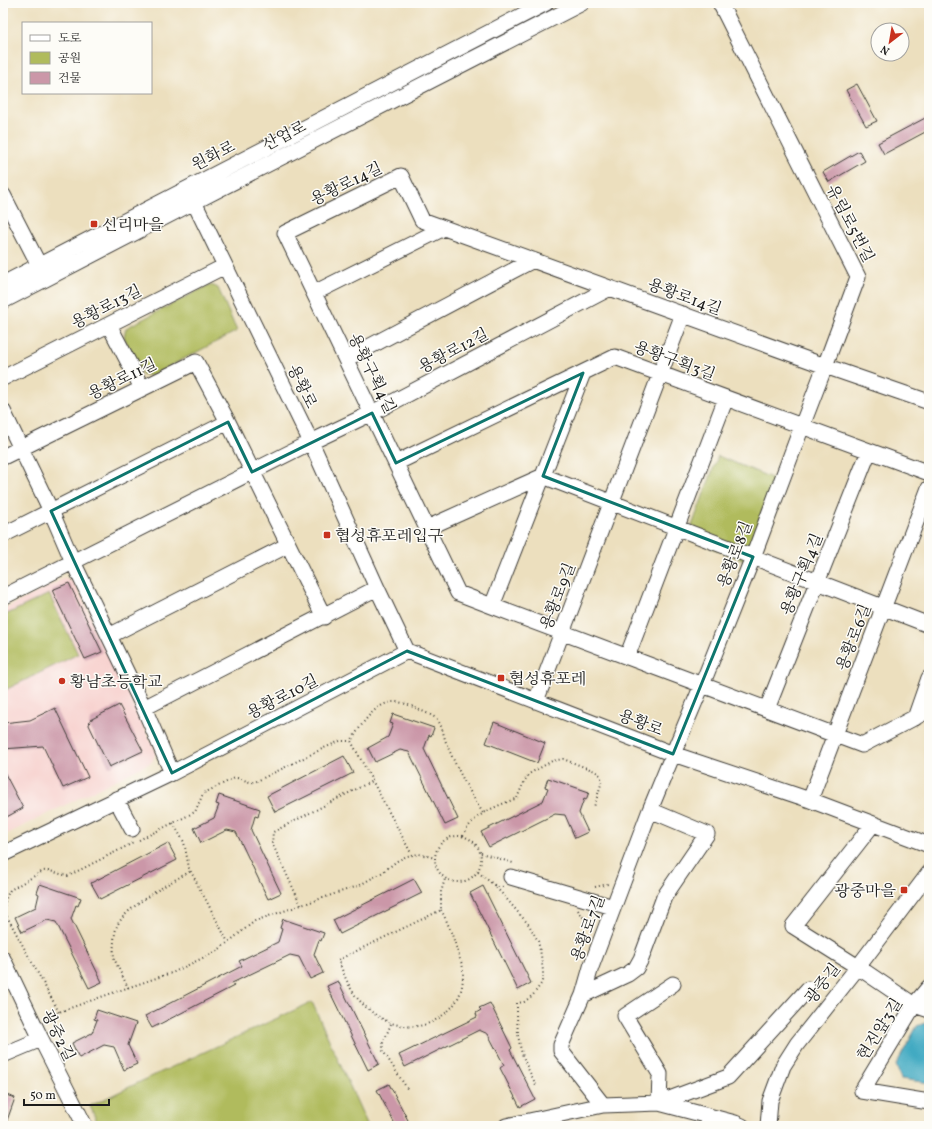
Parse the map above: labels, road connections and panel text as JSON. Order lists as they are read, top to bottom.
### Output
{
  "streets": {
    "street": [
      "산업로",
      "원화로",
      "용황로14길",
      "유림로5번길",
      "용황로13길",
      "용황로12길",
      "용황구획3길",
      "용황구획4길",
      "용황로11길",
      "용황로",
      "용황로8길",
      "용황로9길",
      "용황로6길",
      "용황로10길",
      "용황로7길",
      "광중길",
      "현진앞3길",
      "광중2길"
    ]
  },
  "crossings": [
    ["산업로", "용황로"],
    ["용황로14길", "유림로5번길"],
    ["용황로14길", "용황로12길"],
    ["용황로14길", "용황구획4길"],
    ["용황로14길", "용황로8길"],
    ["용황로14길", "용황로9길"],
    ["유림로5번길", "용황로8길"],
    ["용황로13길", "용황로"],
    ["용황로12길", "용황구획4길"],
    ["용황로12길", "용황로"],
    ["용황구획3길", "용황구획4길"],
    ["용황구획3길", "용황로8길"],
    ["용황구획3길", "용황로9길"],
    ["용황구획4길", "용황로8길"],
    ["용황구획4길", "용황로9길"],
    ["용황구획4길", "용황로6길"],
    ["용황로", "용황로8길"],
    ["용황로", "용황로9길"],
    ["용황로", "용황로6길"],
    ["용황로", "용황로10길"],
    ["용황로", "용황로7길"],
    ["용황로8길", "용황로7길"],
    ["용황로7길", "광중길"]
  ],
  "places": {
    "transit": [
      "신리마을",
      "협성휴포레입구",
      "협성휴포레",
      "광중마을"
    ],
    "other": ["황남초등학교"]
  },
  "legend": ["도로", "공원", "건물"],
  "scale_bar": "50 m",
  "north": "bottom left"
}
